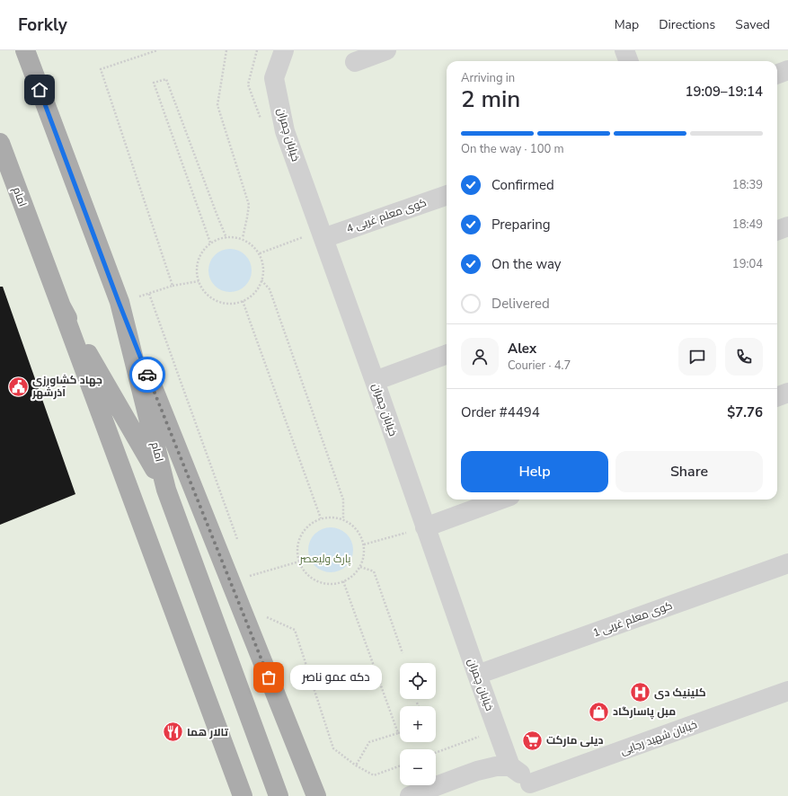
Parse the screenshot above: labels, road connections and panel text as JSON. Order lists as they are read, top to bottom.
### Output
{
  "streets": {
    "main road": ["امام"],
    "street": [
      "خیابان چمران",
      "کوی معلم غربی 4",
      "کوی معلم غربی 1",
      "خیابان شهید رجایی"
    ]
  },
  "crossings": [
    ["خیابان چمران", "کوی معلم غربی 4"],
    ["خیابان چمران", "کوی معلم غربی 1"]
  ],
  "parks": ["پارک ولیعصر"],
  "places": {
    "public building": ["جهاد کشاورزی آذرشهر"],
    "other": ["دکه عمو ناصر"],
    "hospital": ["کلینیک دی"],
    "shop": ["مبل پاسارگاد"],
    "restaurant": ["تالار هما"],
    "supermarket": ["دیلی مارکت"]
  },
  "page": {
    "header": "Forkly",
    "nav": ["Map", "Directions", "Saved"],
    "heading": ["2 min", "Arriving in", "19:09–19:14"],
    "panel": [
      "Alex",
      "Courier · 4.7",
      "Order #4494",
      "$7.76"
    ],
    "bar": "On the way · 100 m",
    "list": [
      ["Confirmed", "18:39"],
      ["Preparing", "18:49"],
      ["On the way", "19:04"],
      "Delivered"
    ],
    "buttons": ["Help", "Share"],
    "map_buttons": ["+", "−"],
    "bubble": "دکه عمو ناصر"
  }
}
